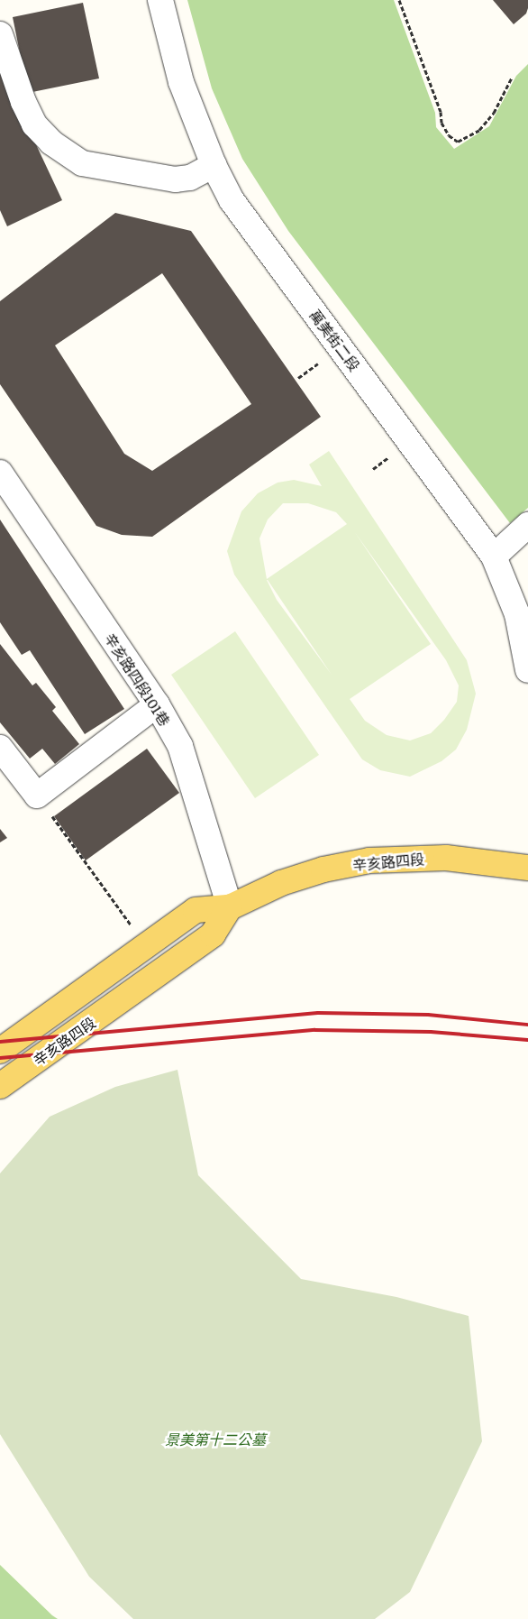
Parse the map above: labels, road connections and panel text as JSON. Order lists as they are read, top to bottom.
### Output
{
  "streets": {
    "main road": ["辛亥路四段"],
    "street": ["萬美街二段", "辛亥路四段101巷"]
  },
  "crossings": [
    ["辛亥路四段101巷", "辛亥路四段"]
  ],
  "parks": ["景美第十二公墓"]
}
